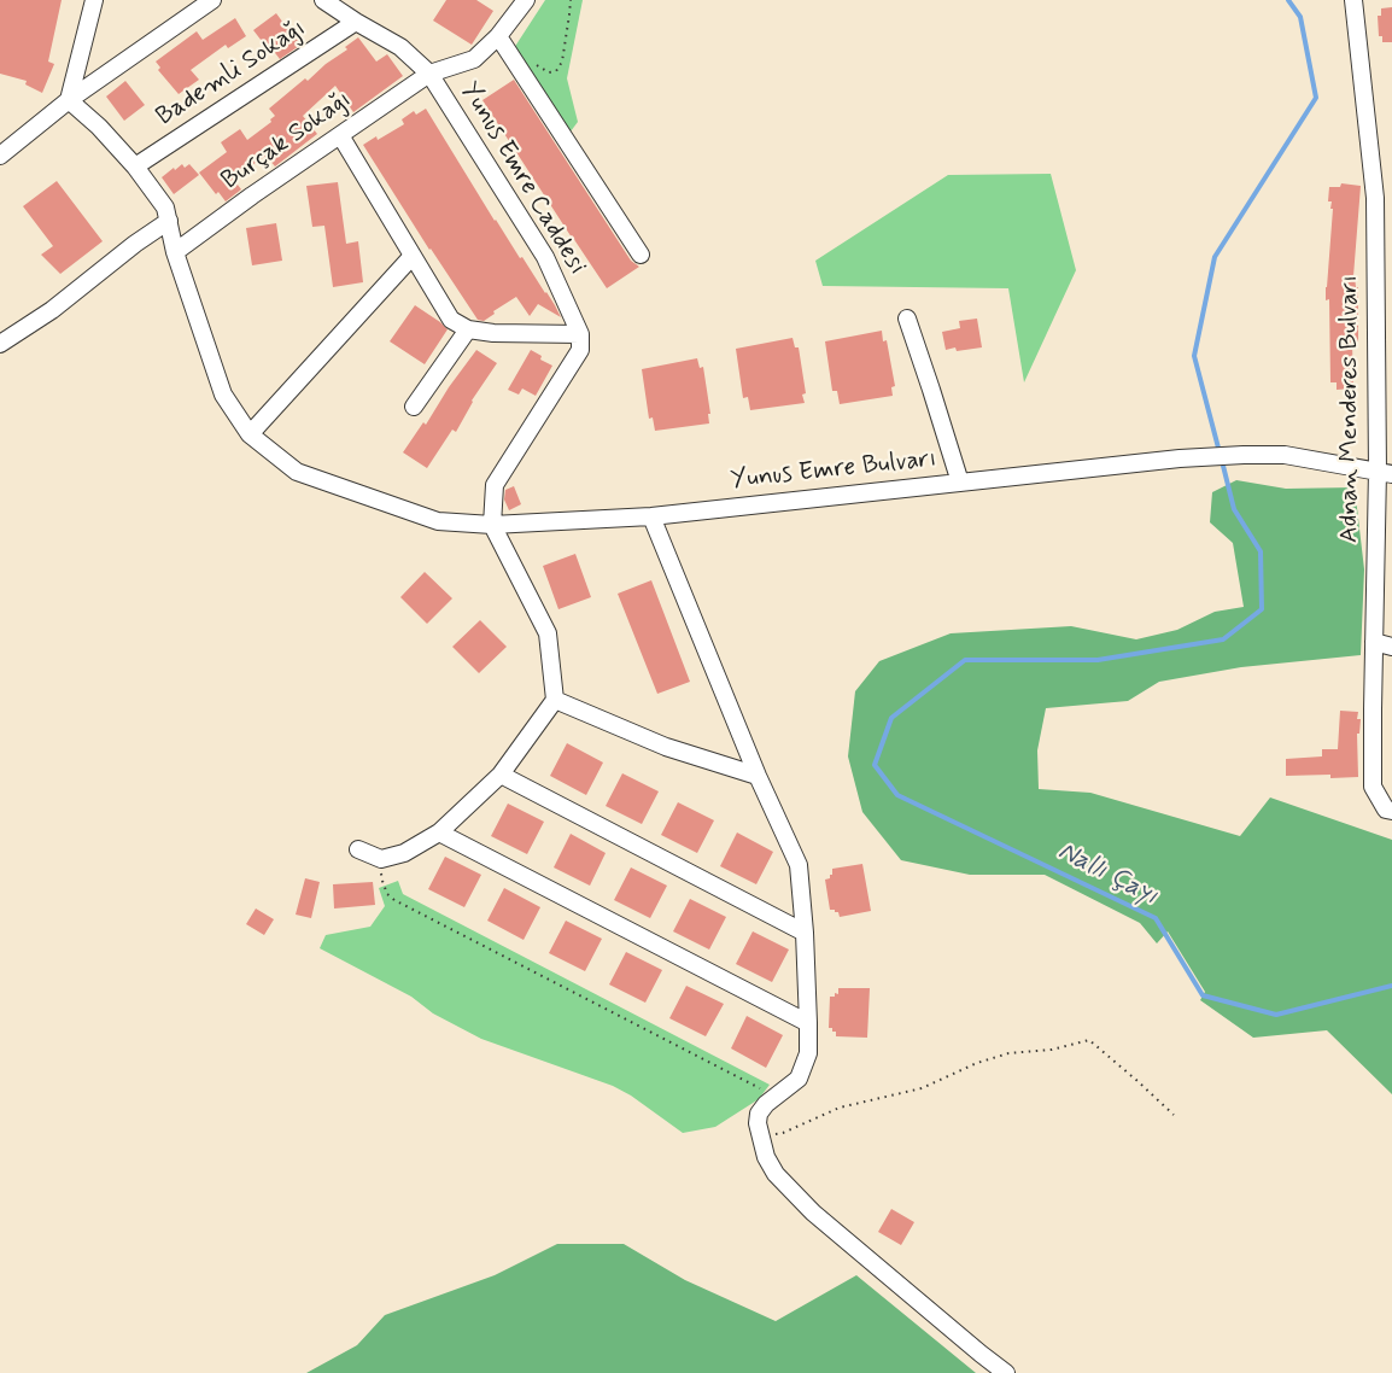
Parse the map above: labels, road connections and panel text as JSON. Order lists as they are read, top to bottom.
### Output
{
  "streets": {
    "street": [
      "Bademli Sokağı",
      "Burçak Sokağı",
      "Yunus Emre Caddesi",
      "Adnan Menderes Bulvarı",
      "Yunus Emre Bulvarı"
    ]
  },
  "crossings": [
    ["Bademli Sokağı", "Yunus Emre Caddesi"],
    ["Bademli Sokağı", "Yunus Emre Bulvarı"],
    ["Burçak Sokağı", "Yunus Emre Caddesi"],
    ["Burçak Sokağı", "Yunus Emre Bulvarı"],
    ["Adnan Menderes Bulvarı", "Yunus Emre Bulvarı"]
  ],
  "water": ["Nallı Çayı"]
}
